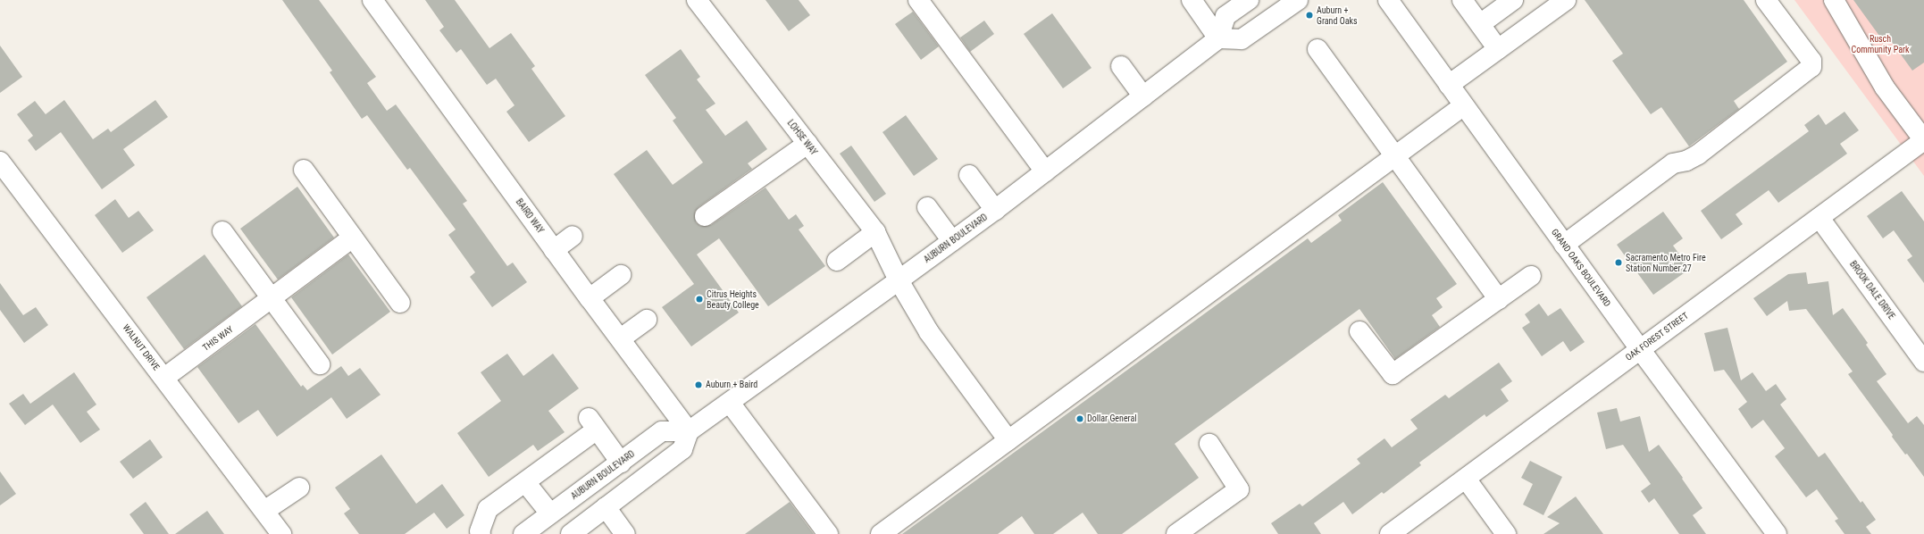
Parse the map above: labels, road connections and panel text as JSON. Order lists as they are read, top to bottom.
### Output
{
  "streets": {
    "street": [
      "LOHSE WAY",
      "BAIRD WAY",
      "AUBURN BOULEVARD",
      "GRAND OAKS BOULEVARD",
      "BROOK DALE DRIVE",
      "OAK FOREST STREET",
      "THIS WAY",
      "WALNUT DRIVE"
    ]
  },
  "crossings": [
    ["LOHSE WAY", "AUBURN BOULEVARD"],
    ["BAIRD WAY", "AUBURN BOULEVARD"],
    ["GRAND OAKS BOULEVARD", "OAK FOREST STREET"],
    ["BROOK DALE DRIVE", "OAK FOREST STREET"],
    ["THIS WAY", "WALNUT DRIVE"]
  ],
  "parks": ["Rusch Community Park"],
  "places": [
    "Auburn + Grand Oaks",
    "Sacramento Metro Fire Station Number 27",
    "Citrus Heights Beauty College",
    "Auburn + Baird",
    "Dollar General"
  ]
}
